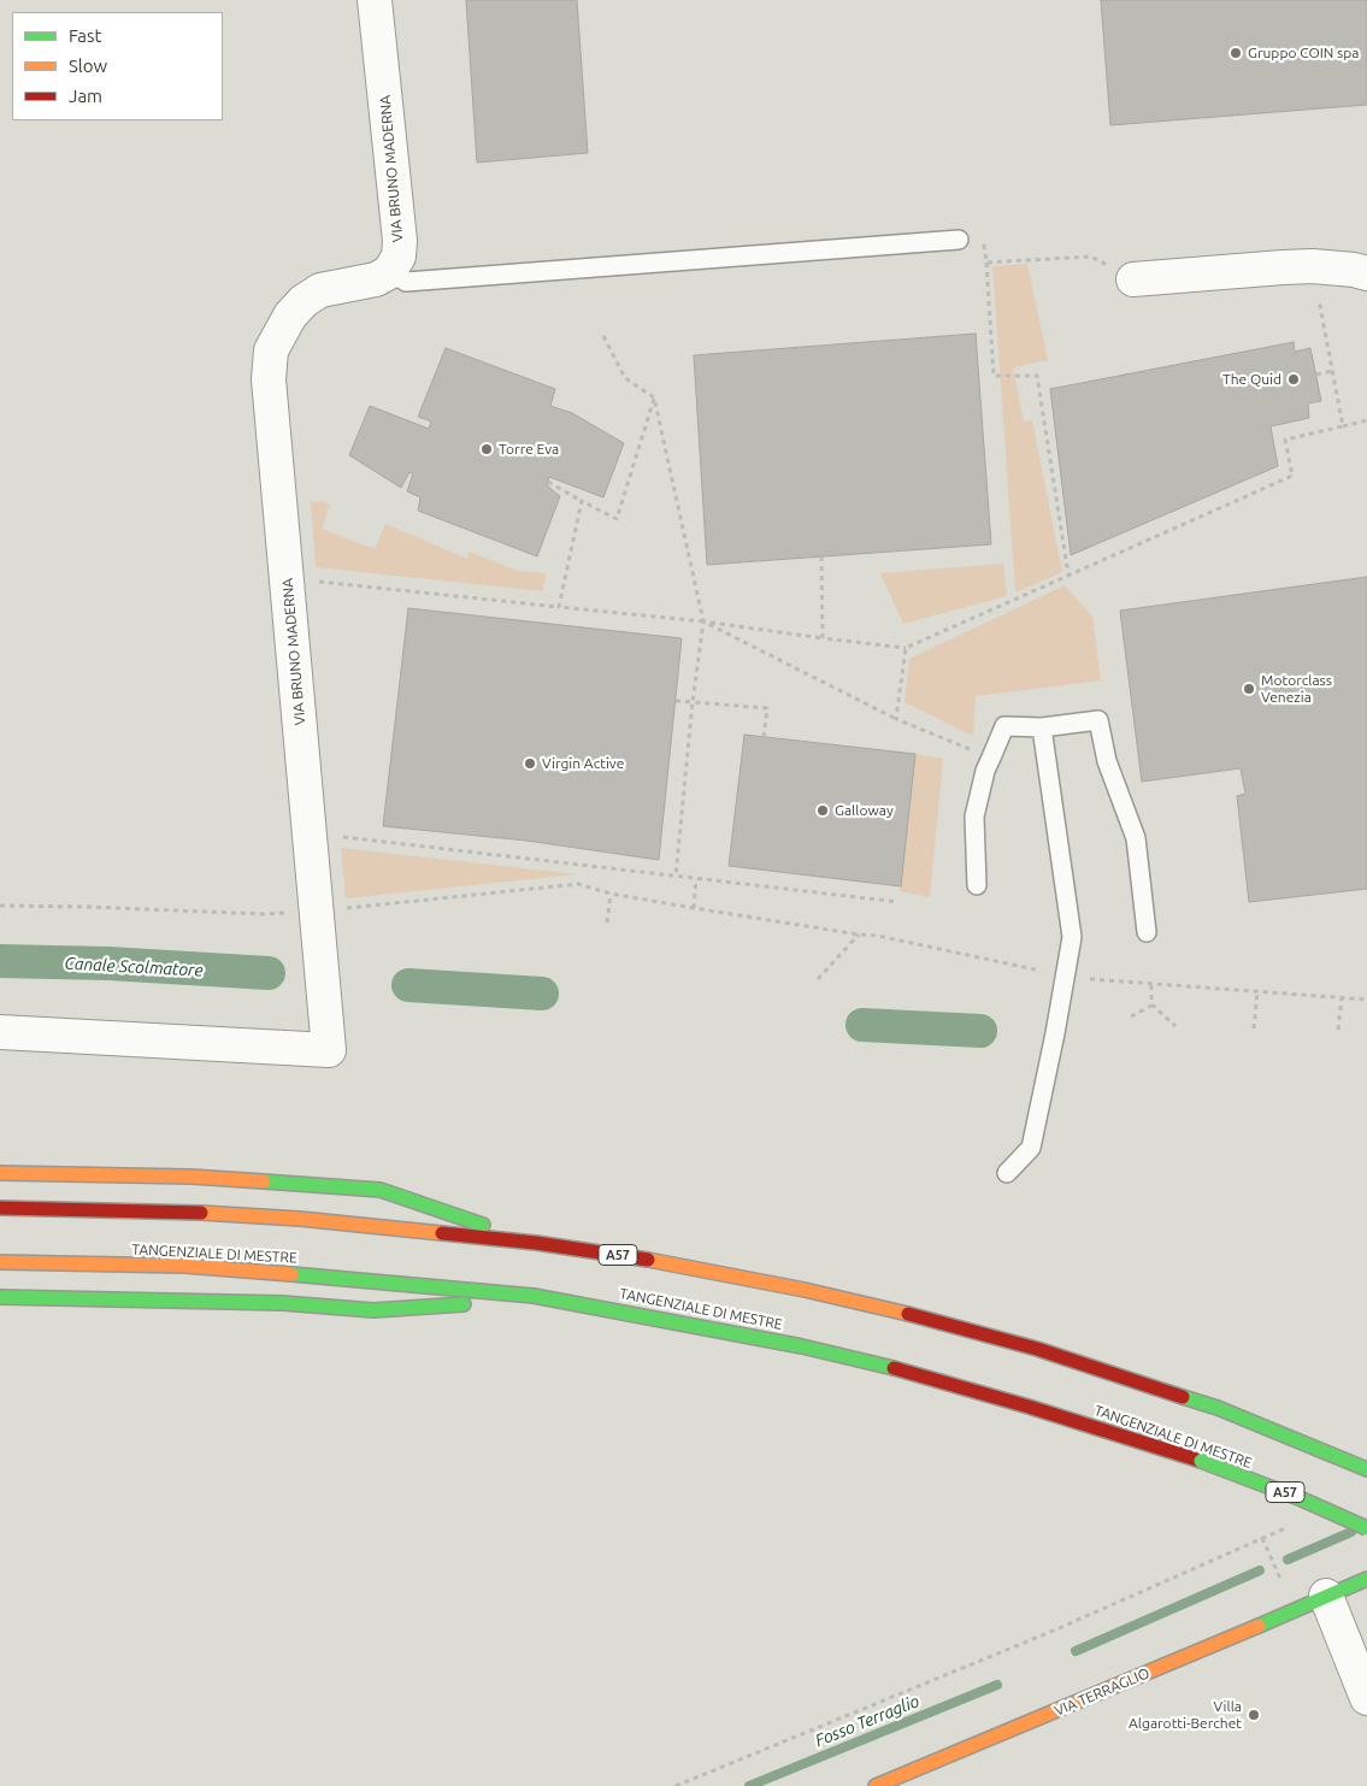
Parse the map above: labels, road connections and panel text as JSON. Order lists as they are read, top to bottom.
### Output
{
  "streets": {
    "main road": ["TANGENZIALE DI MESTRE", "A57", "VIA TERRAGLIO"],
    "street": ["VIA BRUNO MADERNA"]
  },
  "crossings": [
    ["TANGENZIALE DI MESTRE", "A57"]
  ],
  "water": ["Canale Scolmatore", "Fosso Terraglio"],
  "places": [
    "Gruppo COIN spa",
    "The Quid",
    "Torre Eva",
    "Motorclass Venezia",
    "Virgin Active",
    "Galloway",
    "Villa Algarotti-Berchet"
  ],
  "legend": ["Fast", "Slow", "Jam"]
}
